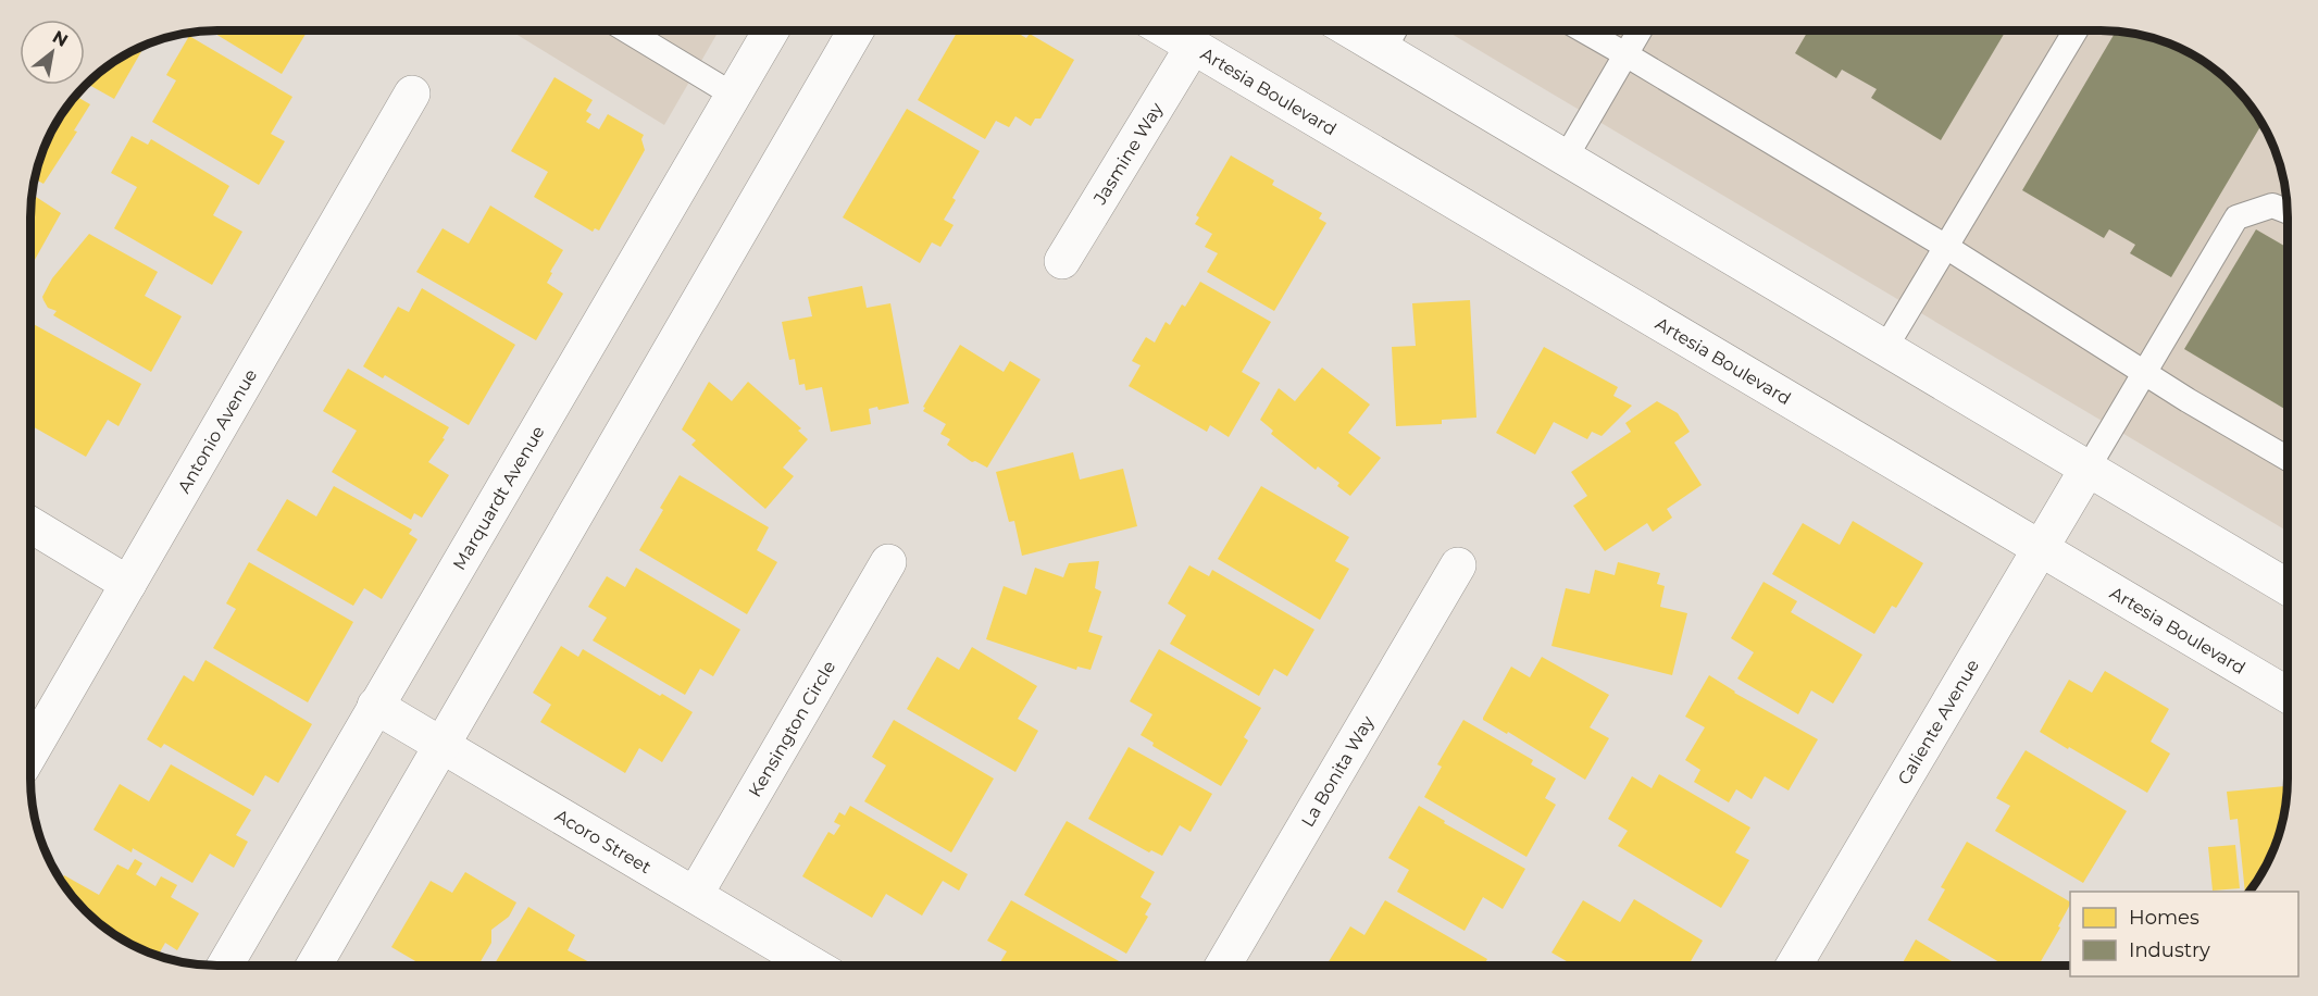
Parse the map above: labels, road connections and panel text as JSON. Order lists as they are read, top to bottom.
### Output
{
  "streets": {
    "main road": [
      "Artesia Boulevard",
      "Jasmine Way",
      "Antonio Avenue",
      "Marquardt Avenue",
      "Caliente Avenue",
      "Kensington Circle",
      "La Bonita Way",
      "Acoro Street"
    ]
  },
  "crossings": [
    ["Artesia Boulevard", "Jasmine Way"],
    ["Artesia Boulevard", "Caliente Avenue"],
    ["Marquardt Avenue", "Acoro Street"],
    ["Kensington Circle", "Acoro Street"]
  ],
  "legend": ["Homes", "Industry"],
  "north": "top right"
}
